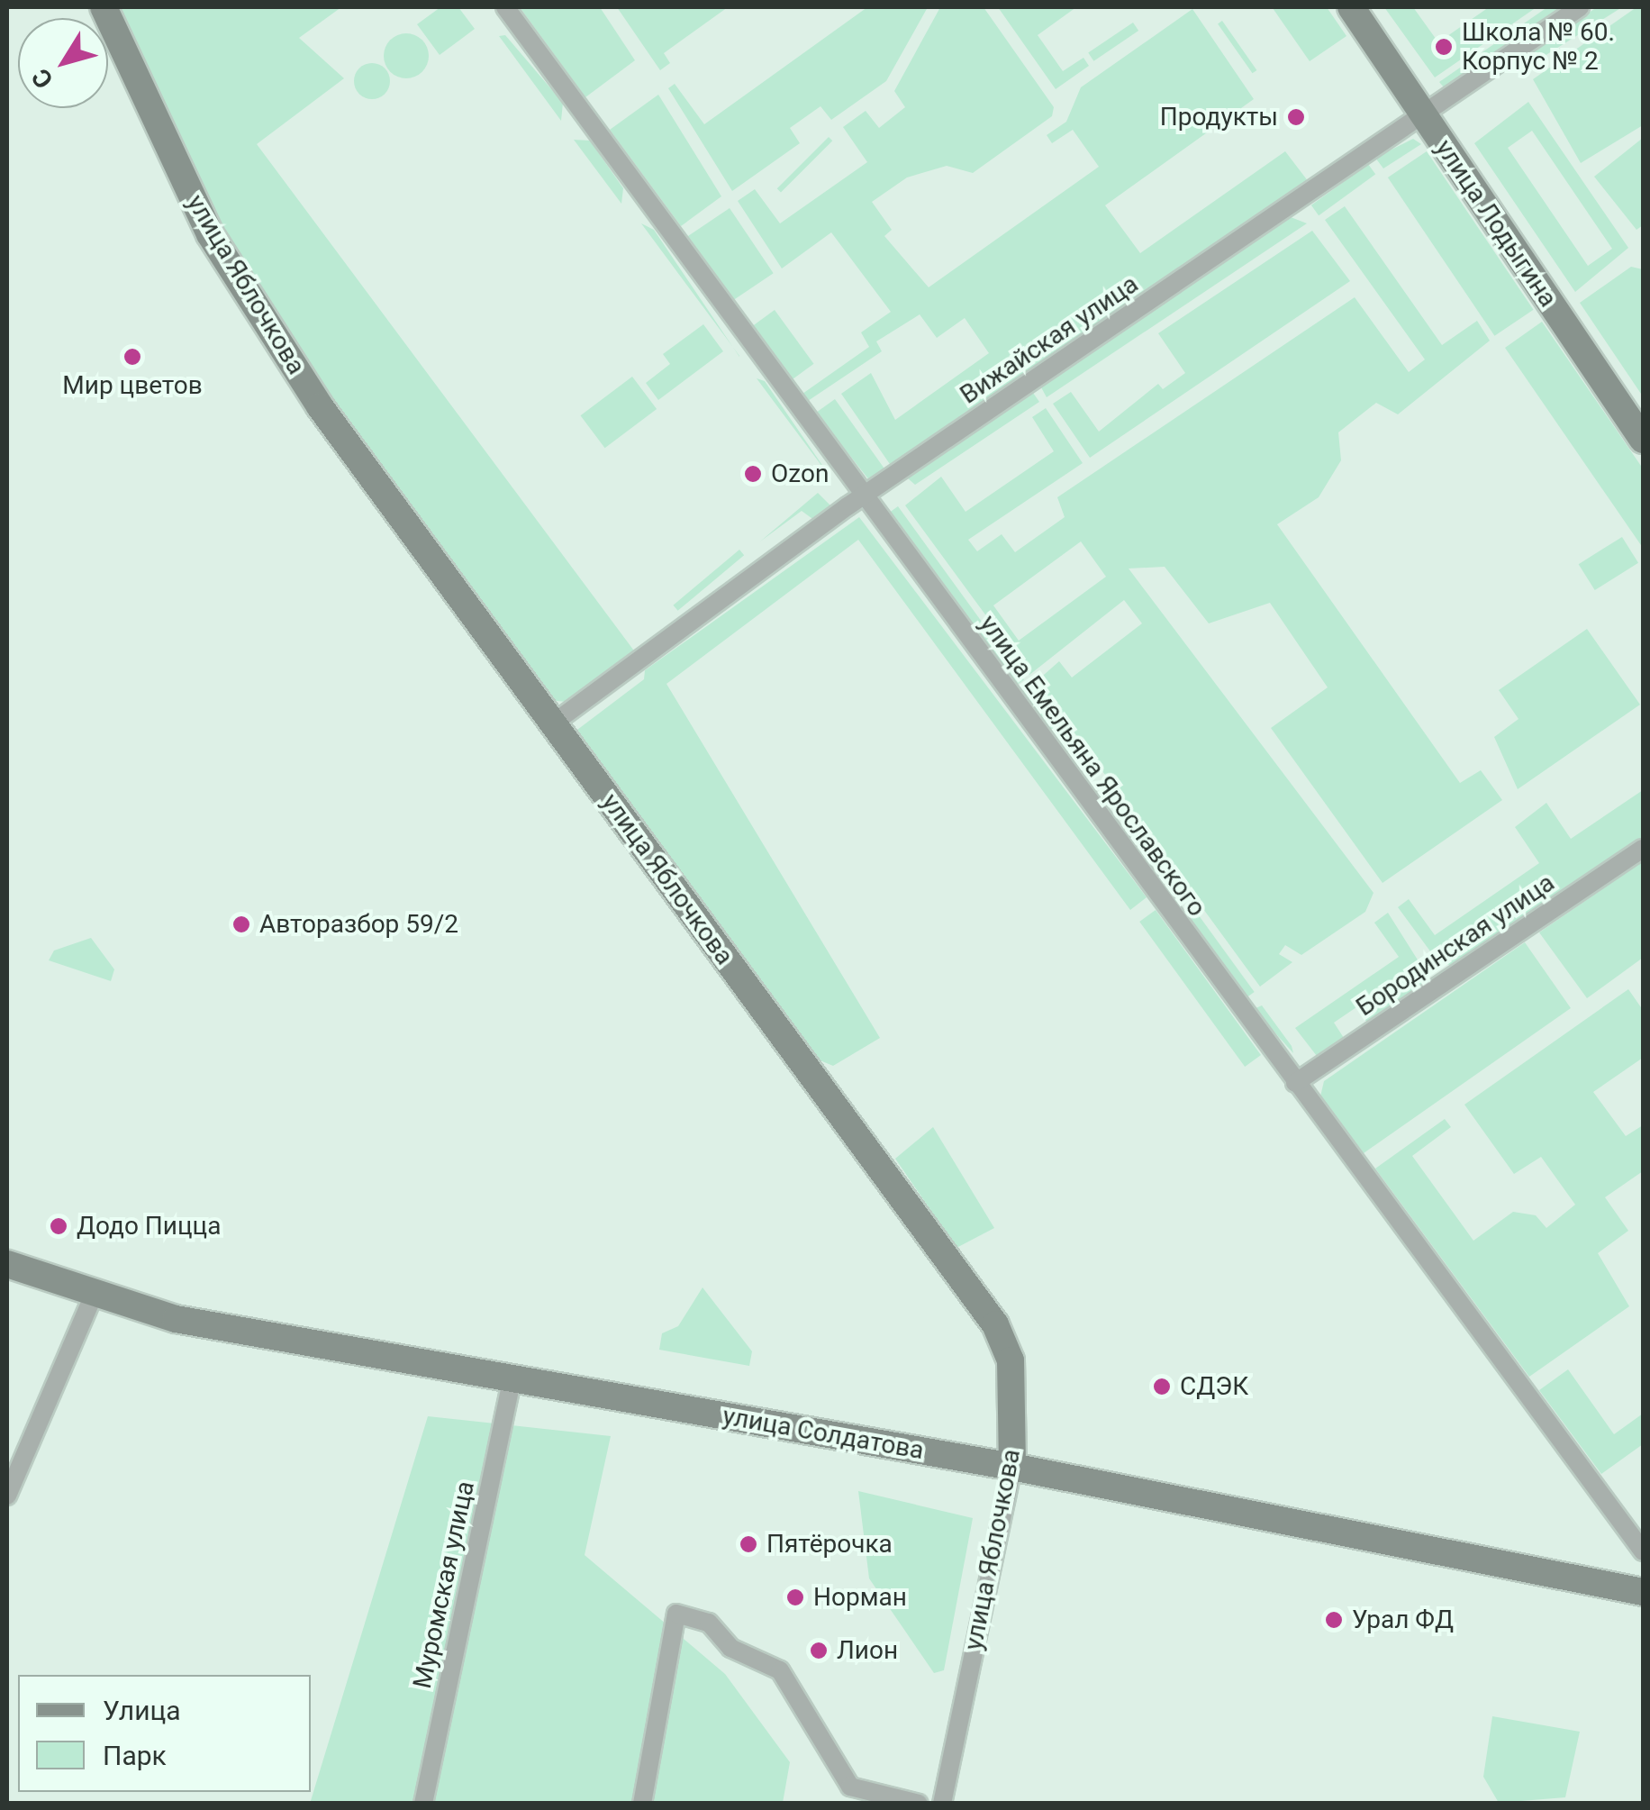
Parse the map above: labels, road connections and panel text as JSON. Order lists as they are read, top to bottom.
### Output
{
  "streets": {
    "main road": ["улица Лодыгина", "улица Яблочкова", "улица Солдатова"],
    "street": [
      "Вижайская улица",
      "улица Емельяна Ярославского",
      "Бородинская улица",
      "Муромская улица"
    ]
  },
  "crossings": [
    ["улица Лодыгина", "Вижайская улица"],
    ["улица Яблочкова", "Вижайская улица"],
    ["улица Яблочкова", "улица Солдатова"],
    ["Вижайская улица", "улица Емельяна Ярославского"],
    ["улица Емельяна Ярославского", "Бородинская улица"],
    ["улица Солдатова", "Муромская улица"]
  ],
  "places": [
    "Школа № 60. Корпус № 2",
    "Продукты",
    "Мир цветов",
    "Ozon",
    "Авторазбор 59/2",
    "Додо Пицца",
    "СДЭК",
    "Пятёрочка",
    "Норман",
    "Урал ФД",
    "Лион"
  ],
  "legend": ["Улица", "Парк"],
  "north": "bottom left"
}
